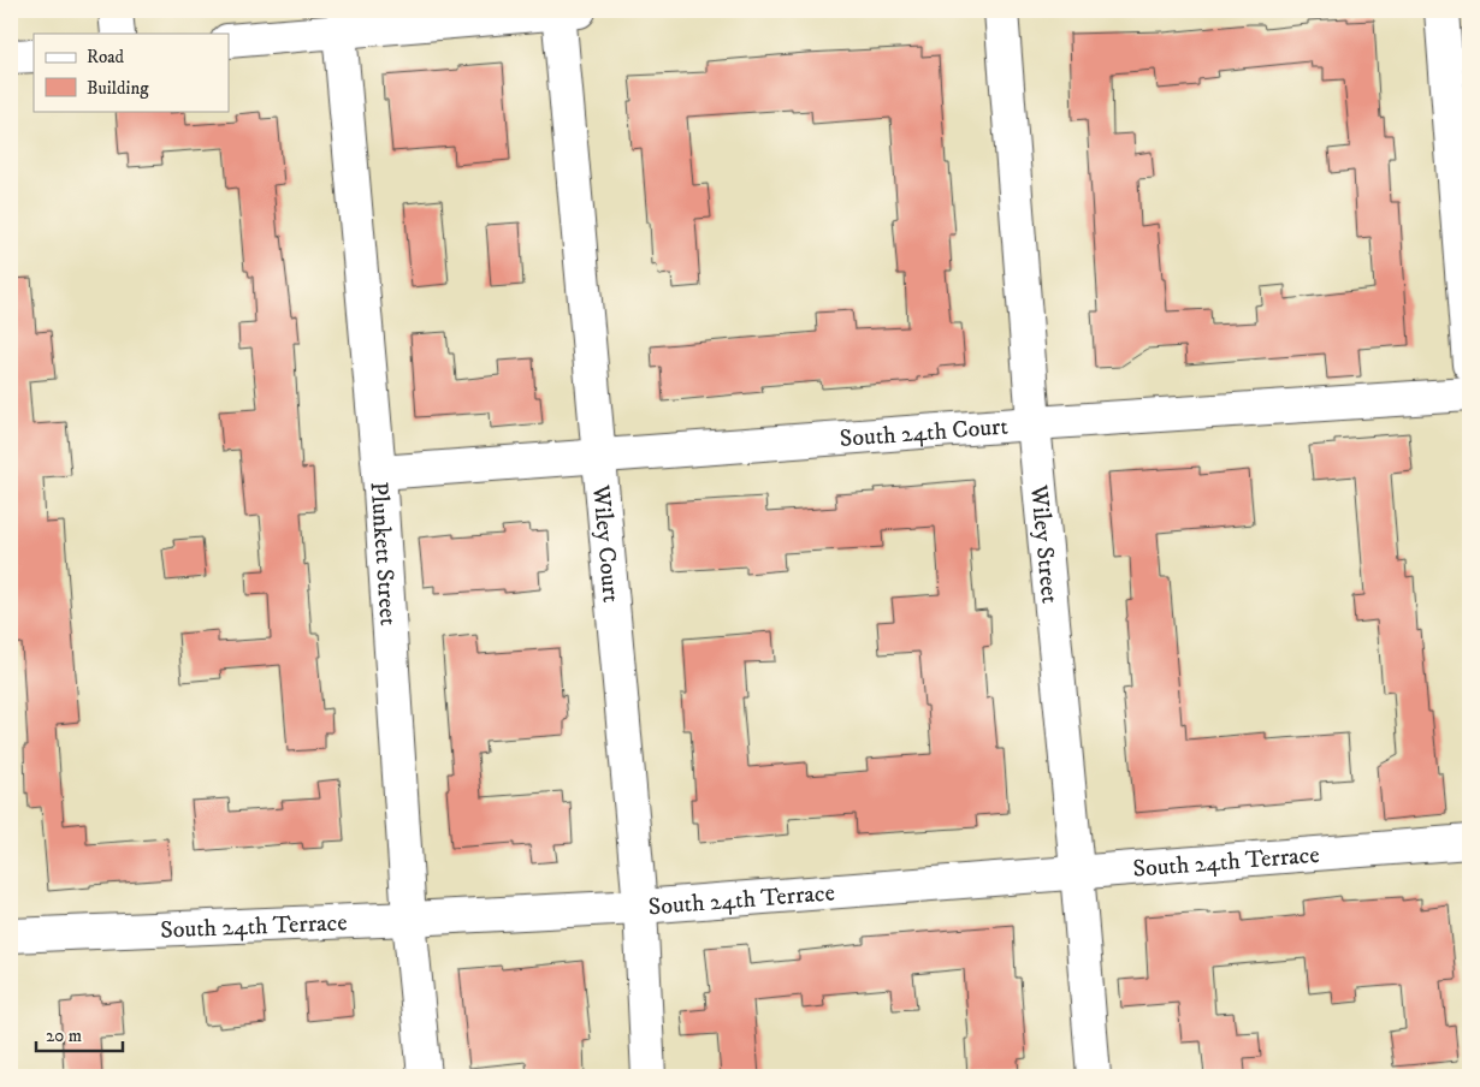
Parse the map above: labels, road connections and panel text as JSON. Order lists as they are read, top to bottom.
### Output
{
  "streets": {
    "street": [
      "South 24th Court",
      "Wiley Court",
      "Wiley Street",
      "Plunkett Street",
      "South 24th Terrace"
    ]
  },
  "crossings": [
    ["South 24th Court", "Wiley Court"],
    ["South 24th Court", "Wiley Street"],
    ["South 24th Court", "Plunkett Street"],
    ["Wiley Court", "South 24th Terrace"],
    ["Wiley Street", "South 24th Terrace"],
    ["Plunkett Street", "South 24th Terrace"]
  ],
  "legend": ["Road", "Building"],
  "scale_bar": "20 m"
}
